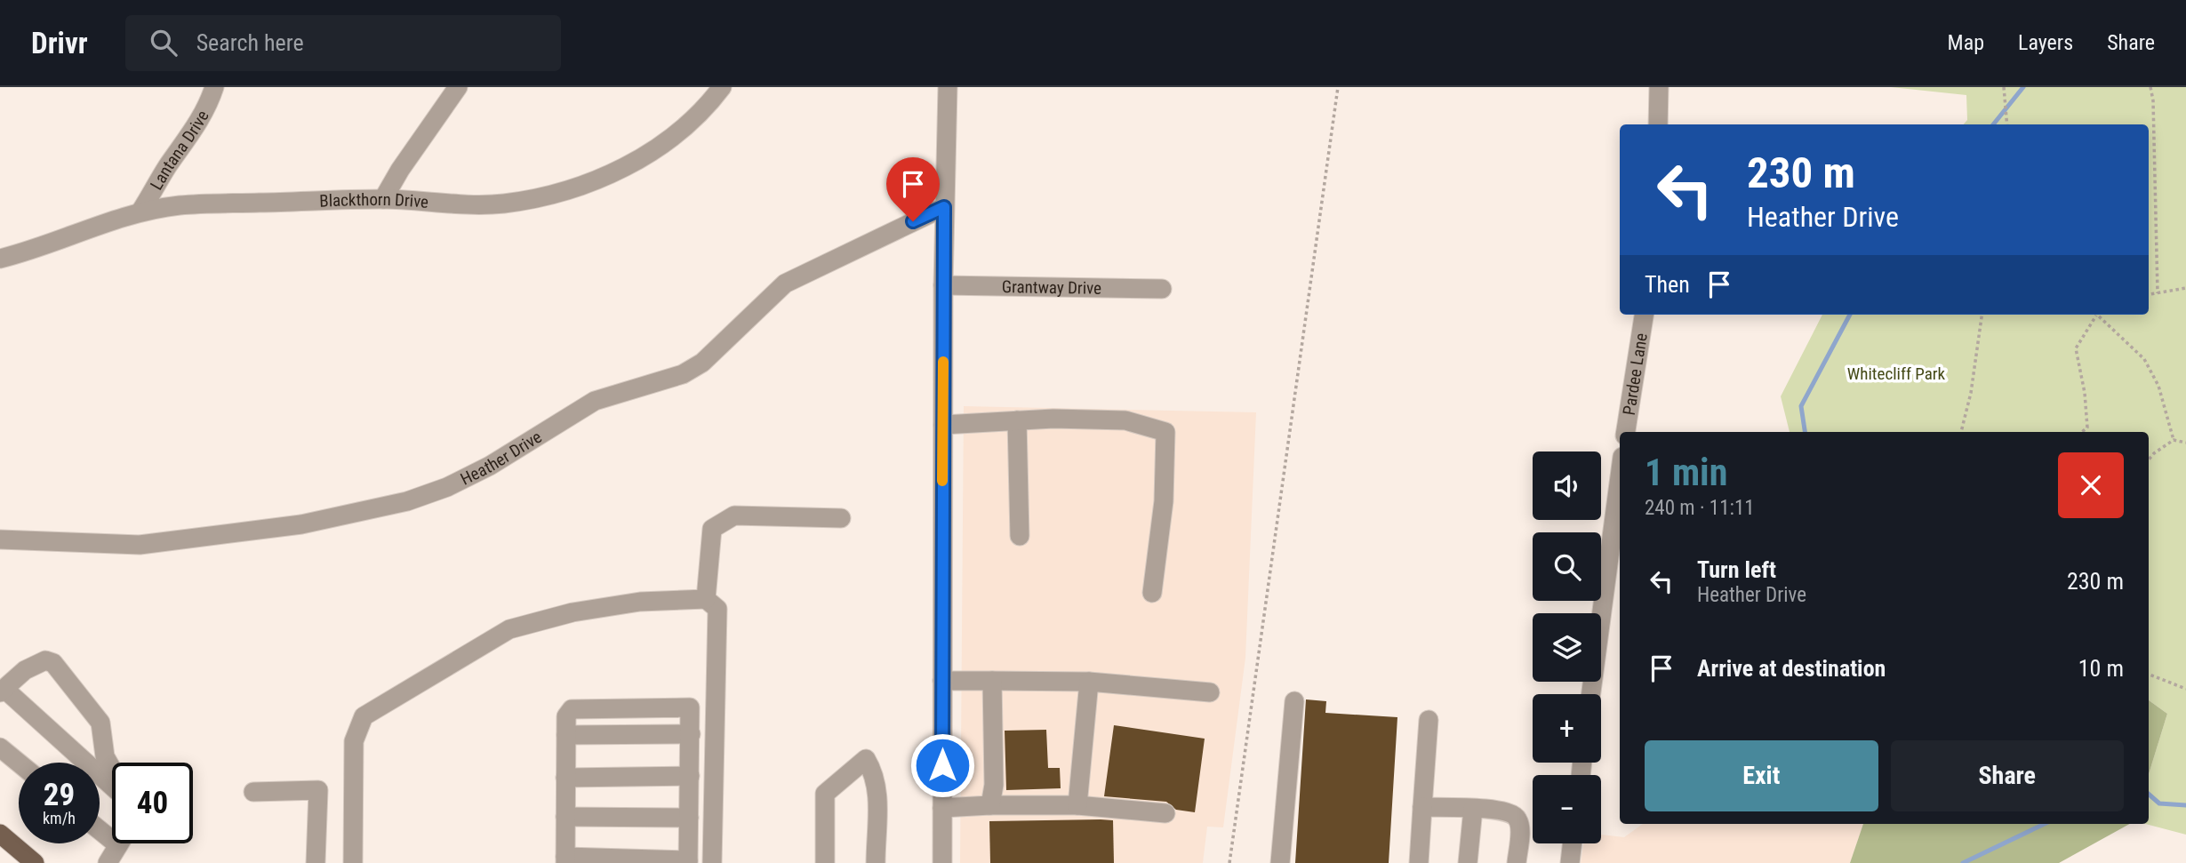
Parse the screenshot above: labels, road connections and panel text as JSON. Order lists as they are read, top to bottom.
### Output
{
  "streets": {
    "street": [
      "Lantana Drive",
      "Blackthorn Drive",
      "Grantway Drive",
      "Pardee Lane",
      "Heather Drive"
    ]
  },
  "crossings": [
    ["Lantana Drive", "Blackthorn Drive"]
  ],
  "parks": ["Whitecliff Park"],
  "page": {
    "header": "Drivr",
    "search": "Search here",
    "nav": ["Map", "Layers", "Share"],
    "turn": ["230 m", "Heather Drive"],
    "then": "Then",
    "heading": ["1 min", "240 m · 11:11"],
    "map_buttons": ["+", "−"],
    "list": [
      {
        "name": "Turn left",
        "note": "Heather Drive",
        "value": "230 m"
      },
      {
        "name": "Arrive at destination",
        "value": "10 m"
      }
    ],
    "buttons": ["Exit", "Share"],
    "speed": "29 km/h",
    "limit": "40"
  }
}
